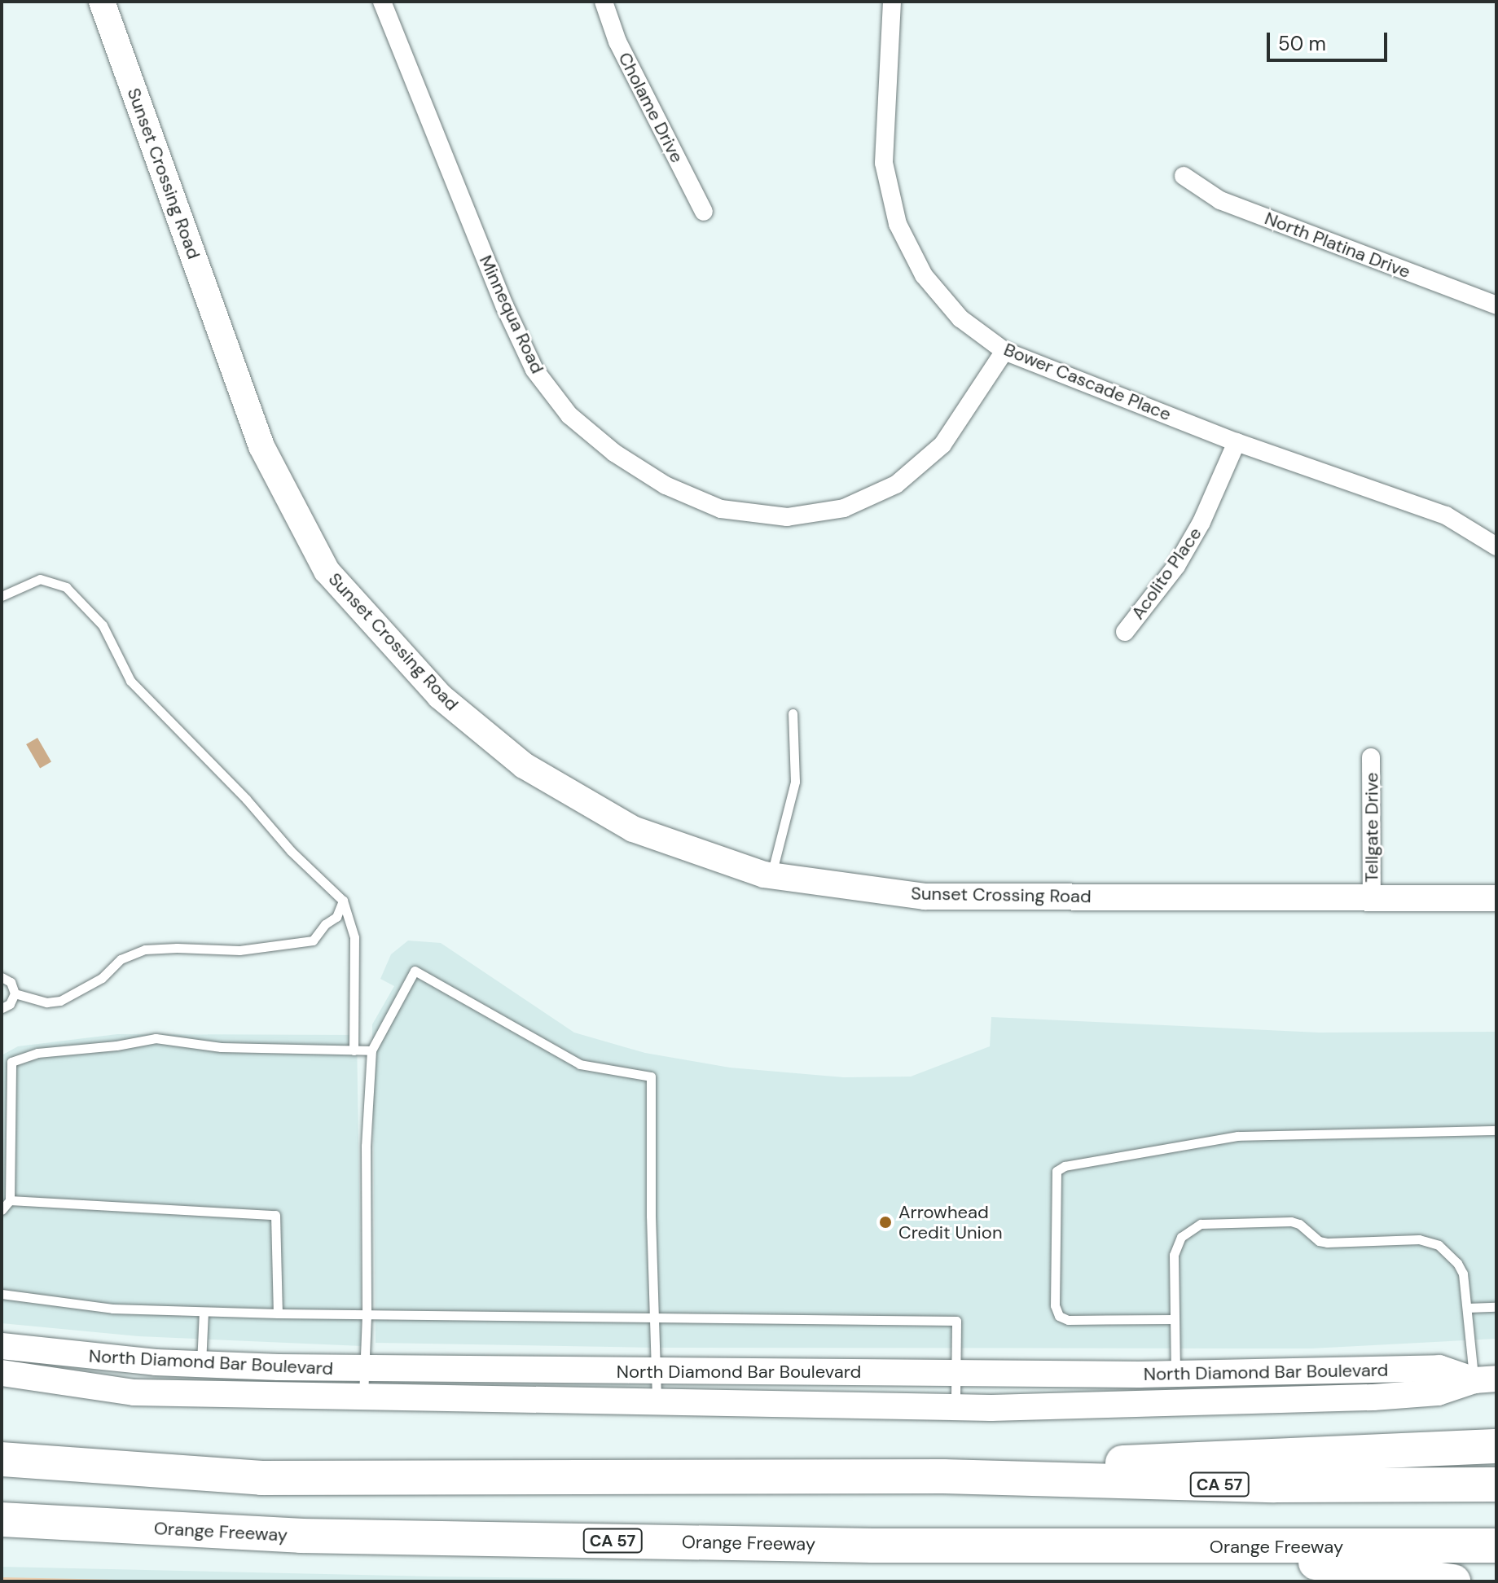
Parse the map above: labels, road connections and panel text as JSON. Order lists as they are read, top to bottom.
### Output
{
  "streets": {
    "highway": ["CA 57", "Orange Freeway"],
    "main road": ["Sunset Crossing Road", "North Diamond Bar Boulevard"],
    "street": [
      "Cholame Drive",
      "North Platina Drive",
      "Minnequa Road",
      "Bower Cascade Place",
      "Acolito Place",
      "Tellgate Drive"
    ]
  },
  "crossings": [
    ["Sunset Crossing Road", "Tellgate Drive"],
    ["Minnequa Road", "Bower Cascade Place"],
    ["Bower Cascade Place", "Acolito Place"]
  ],
  "places": ["Arrowhead Credit Union"],
  "scale_bar": "50 m"
}
